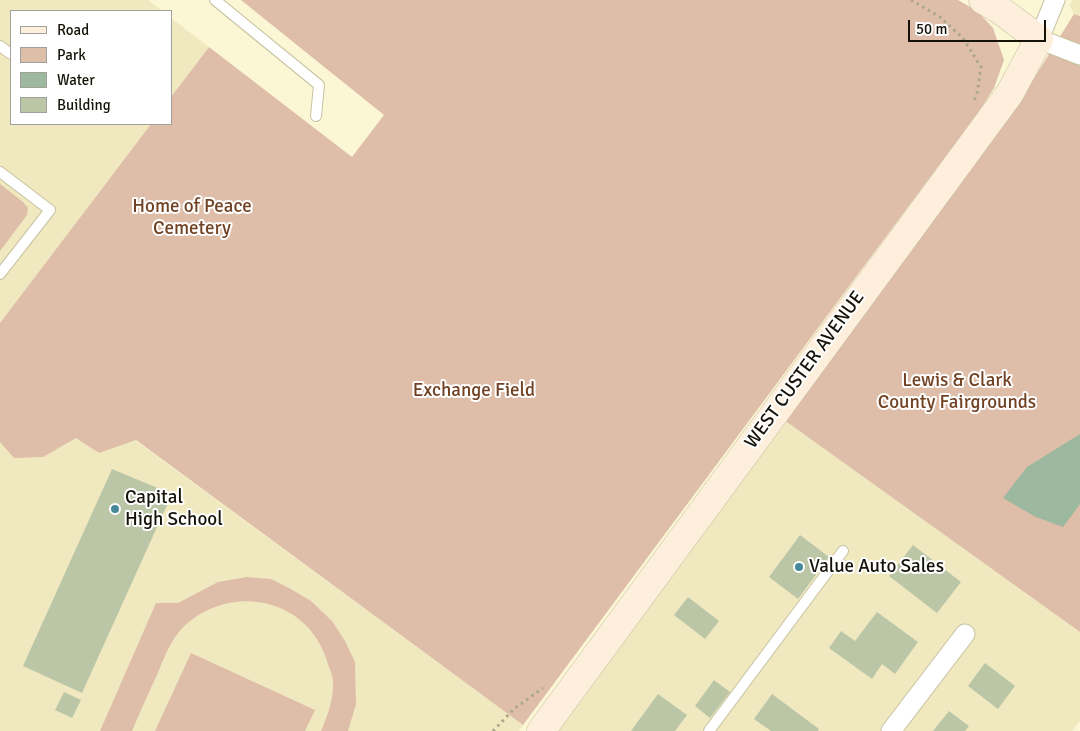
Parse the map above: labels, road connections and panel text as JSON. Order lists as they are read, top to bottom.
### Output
{
  "streets": {
    "main road": ["WEST CUSTER AVENUE"]
  },
  "parks": ["Home of Peace Cemetery", "Lewis & Clark County Fairgrounds", "Exchange Field"],
  "places": ["Capital High School", "Value Auto Sales"],
  "legend": [
    "Road",
    "Park",
    "Water",
    "Building"
  ],
  "scale_bar": "50 m"
}
